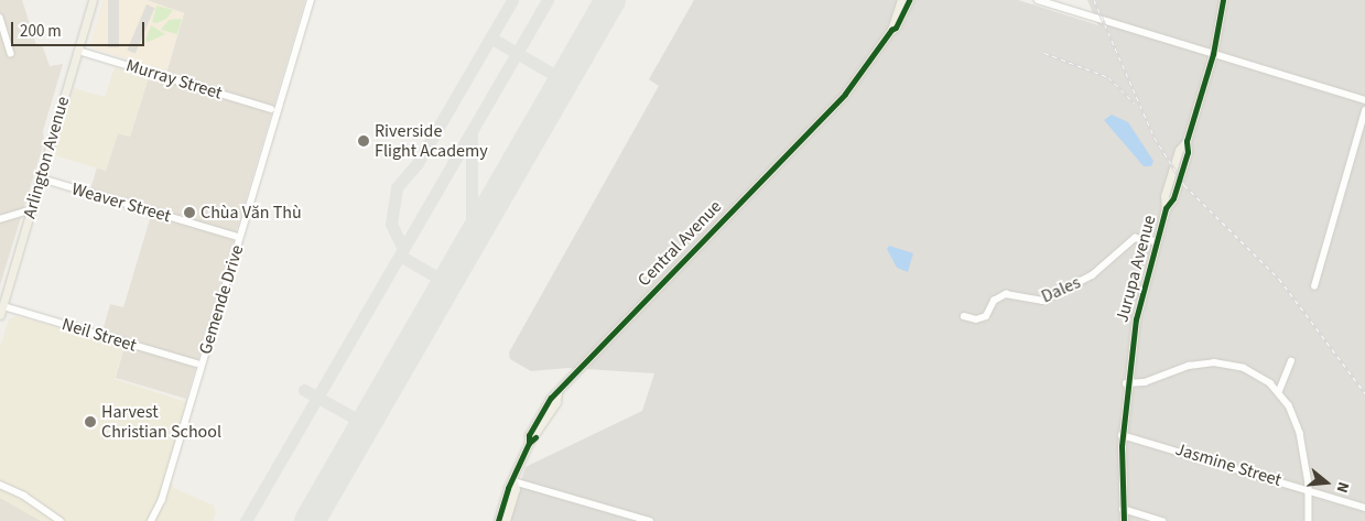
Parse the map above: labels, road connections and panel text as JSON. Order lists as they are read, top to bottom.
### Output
{
  "streets": {
    "main road": ["Arlington Avenue", "Central Avenue", "Jurupa Avenue"],
    "street": [
      "Murray Street",
      "Weaver Street",
      "Dales",
      "Gemende Drive",
      "Neil Street",
      "Jasmine Street"
    ]
  },
  "crossings": [
    ["Murray Street", "Arlington Avenue"],
    ["Arlington Avenue", "Weaver Street"],
    ["Arlington Avenue", "Neil Street"],
    ["Jurupa Avenue", "Dales"],
    ["Jurupa Avenue", "Jasmine Street"]
  ],
  "places": ["Riverside Flight Academy", "Chùa Văn Thù", "Harvest Christian School"],
  "scale_bar": "200 m",
  "north": "right"
}
